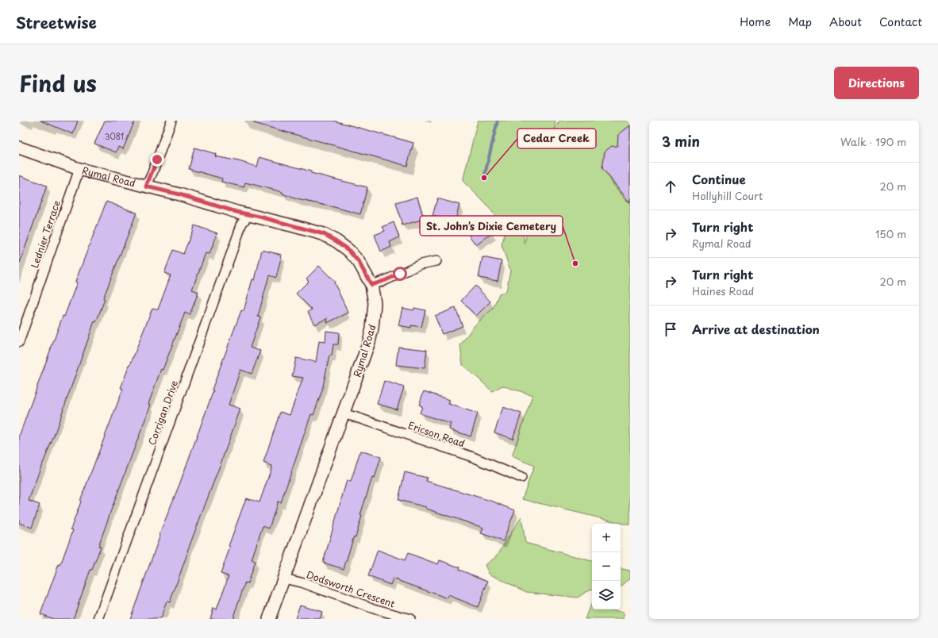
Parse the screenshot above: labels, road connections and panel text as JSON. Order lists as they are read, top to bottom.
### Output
{
  "streets": {
    "street": [
      "Rymal Road",
      "Lednier Terrace",
      "Corrigan Drive",
      "Ericson Road",
      "Dodsworth Crescent"
    ]
  },
  "crossings": [
    ["Rymal Road", "Lednier Terrace"],
    ["Rymal Road", "Corrigan Drive"],
    ["Rymal Road", "Ericson Road"],
    ["Rymal Road", "Dodsworth Crescent"]
  ],
  "places": ["Cedar Creek", "St. John’s Dixie Cemetery"],
  "house_numbers": ["3081"],
  "page": {
    "header": "Streetwise",
    "nav": [
      "Home",
      "Map",
      "About",
      "Contact"
    ],
    "title": "Find us",
    "buttons": "Directions",
    "heading": ["3 min", "Walk · 190 m"],
    "list": [
      ["Continue", "Hollyhill Court", "20 m"],
      ["Turn right", "Rymal Road", "150 m"],
      ["Turn right", "Haines Road", "20 m"],
      "Arrive at destination"
    ],
    "map_buttons": ["+", "−"]
  }
}
